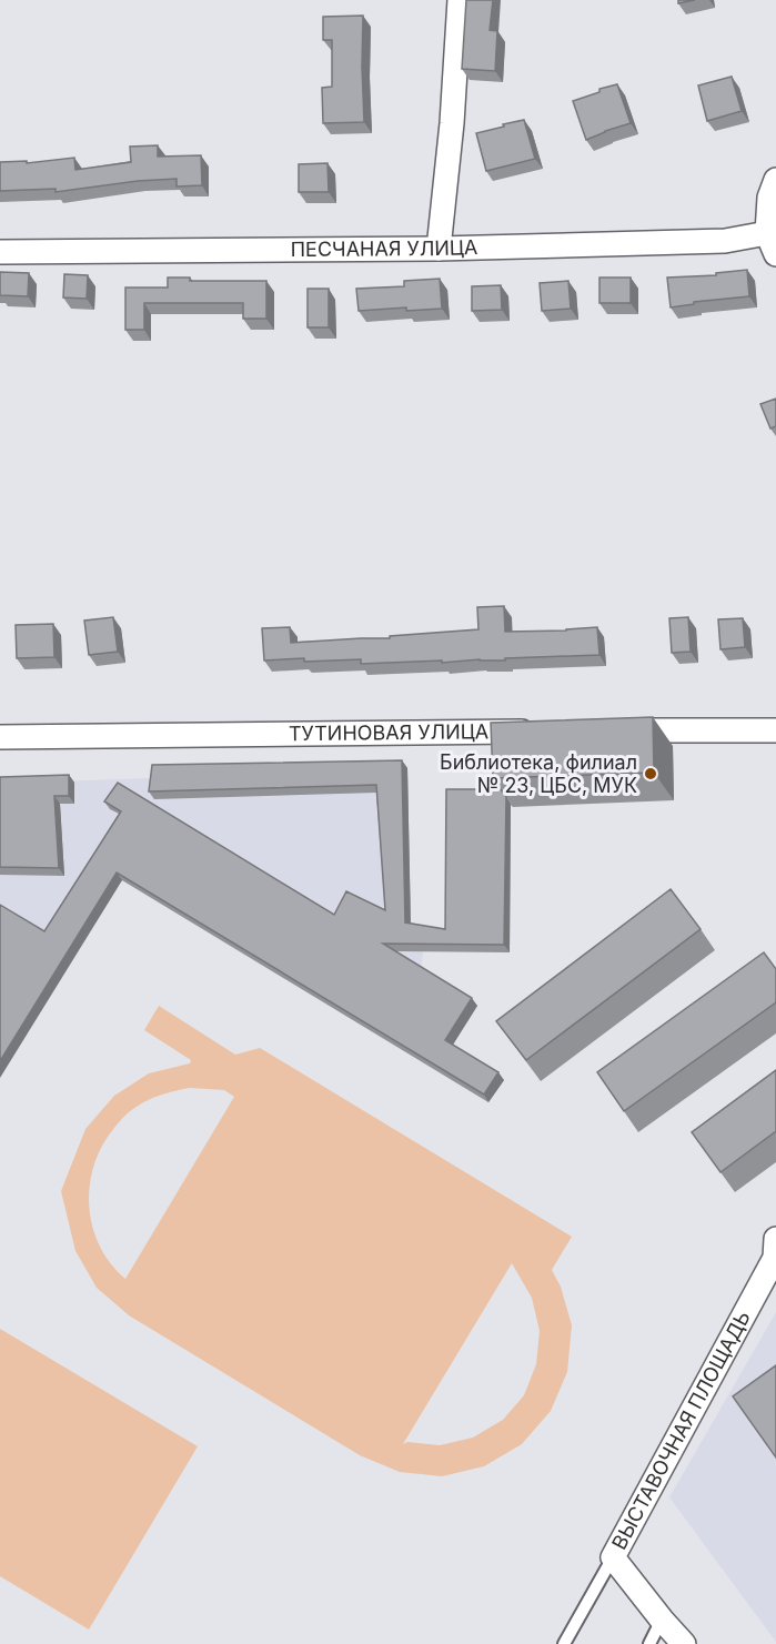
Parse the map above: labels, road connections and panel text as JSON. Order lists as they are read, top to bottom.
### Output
{
  "streets": {
    "street": ["ПЕСЧАНАЯ УЛИЦА", "ТУТИНОВАЯ УЛИЦА", "ВЫСТАВОЧНАЯ ПЛОЩАДЬ"]
  },
  "places": ["Библиотека, филиал № 23, ЦБС, МУК"]
}
